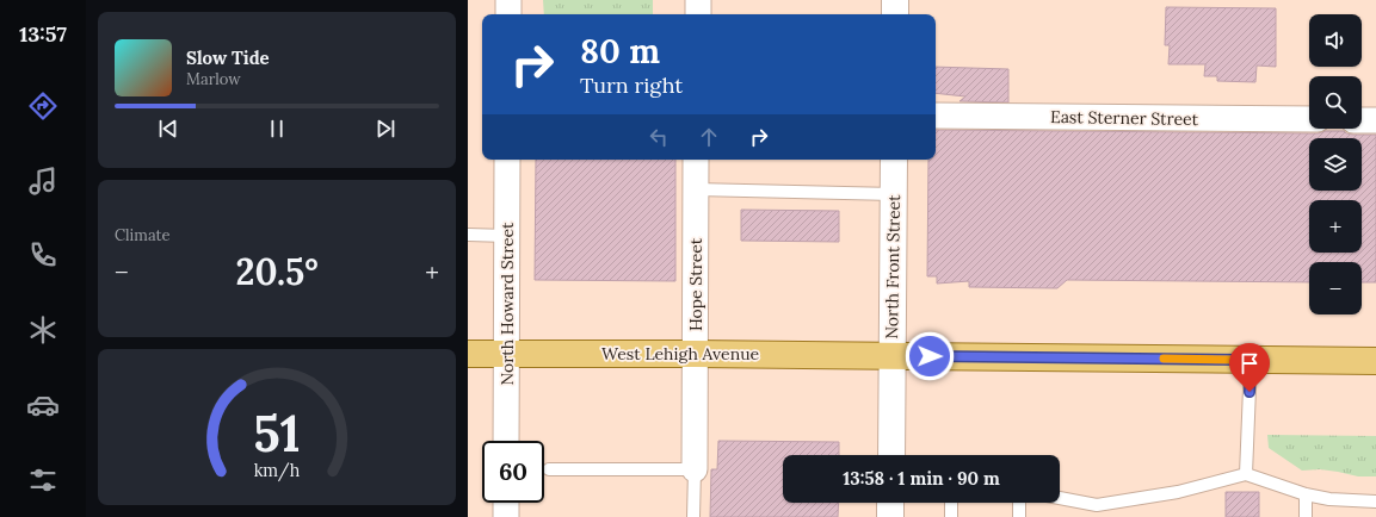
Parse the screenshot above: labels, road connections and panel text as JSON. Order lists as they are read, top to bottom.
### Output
{
  "streets": {
    "main road": ["West Lehigh Avenue"],
    "street": [
      "East Sterner Street",
      "North Front Street",
      "Hope Street",
      "North Howard Street"
    ]
  },
  "crossings": [
    ["North Front Street", "West Lehigh Avenue"],
    ["Hope Street", "West Lehigh Avenue"],
    ["North Howard Street", "West Lehigh Avenue"]
  ],
  "page": {
    "tabs": "13:57",
    "map_buttons": ["+", "−"],
    "turn": ["80 m", "Turn right"],
    "song": ["Slow Tide", "Marlow"],
    "tile": "Climate",
    "heat": ["−", "20.5°", "+"],
    "limit": "60",
    "trip": "13:58 · 1 min · 90 m",
    "gauge": ["51", "km/h"]
  }
}
